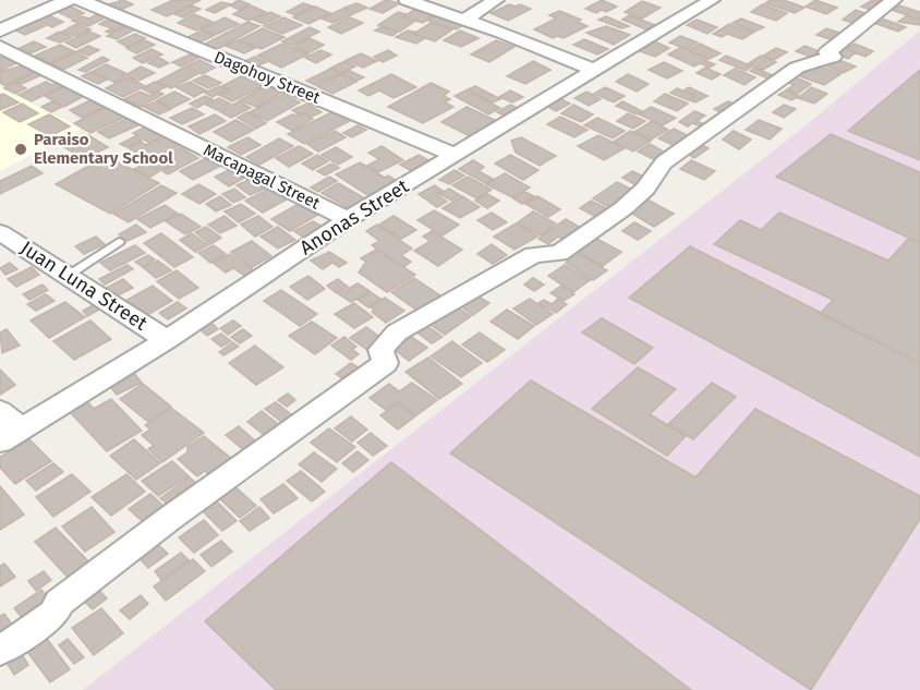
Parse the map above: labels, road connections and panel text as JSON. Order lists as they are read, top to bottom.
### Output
{
  "streets": {
    "street": [
      "Dagohoy Street",
      "Macapagal Street",
      "Anonas Street",
      "Juan Luna Street"
    ]
  },
  "crossings": [
    ["Dagohoy Street", "Anonas Street"],
    ["Macapagal Street", "Anonas Street"],
    ["Anonas Street", "Juan Luna Street"]
  ],
  "places": ["Paraiso Elementary School"]
}
